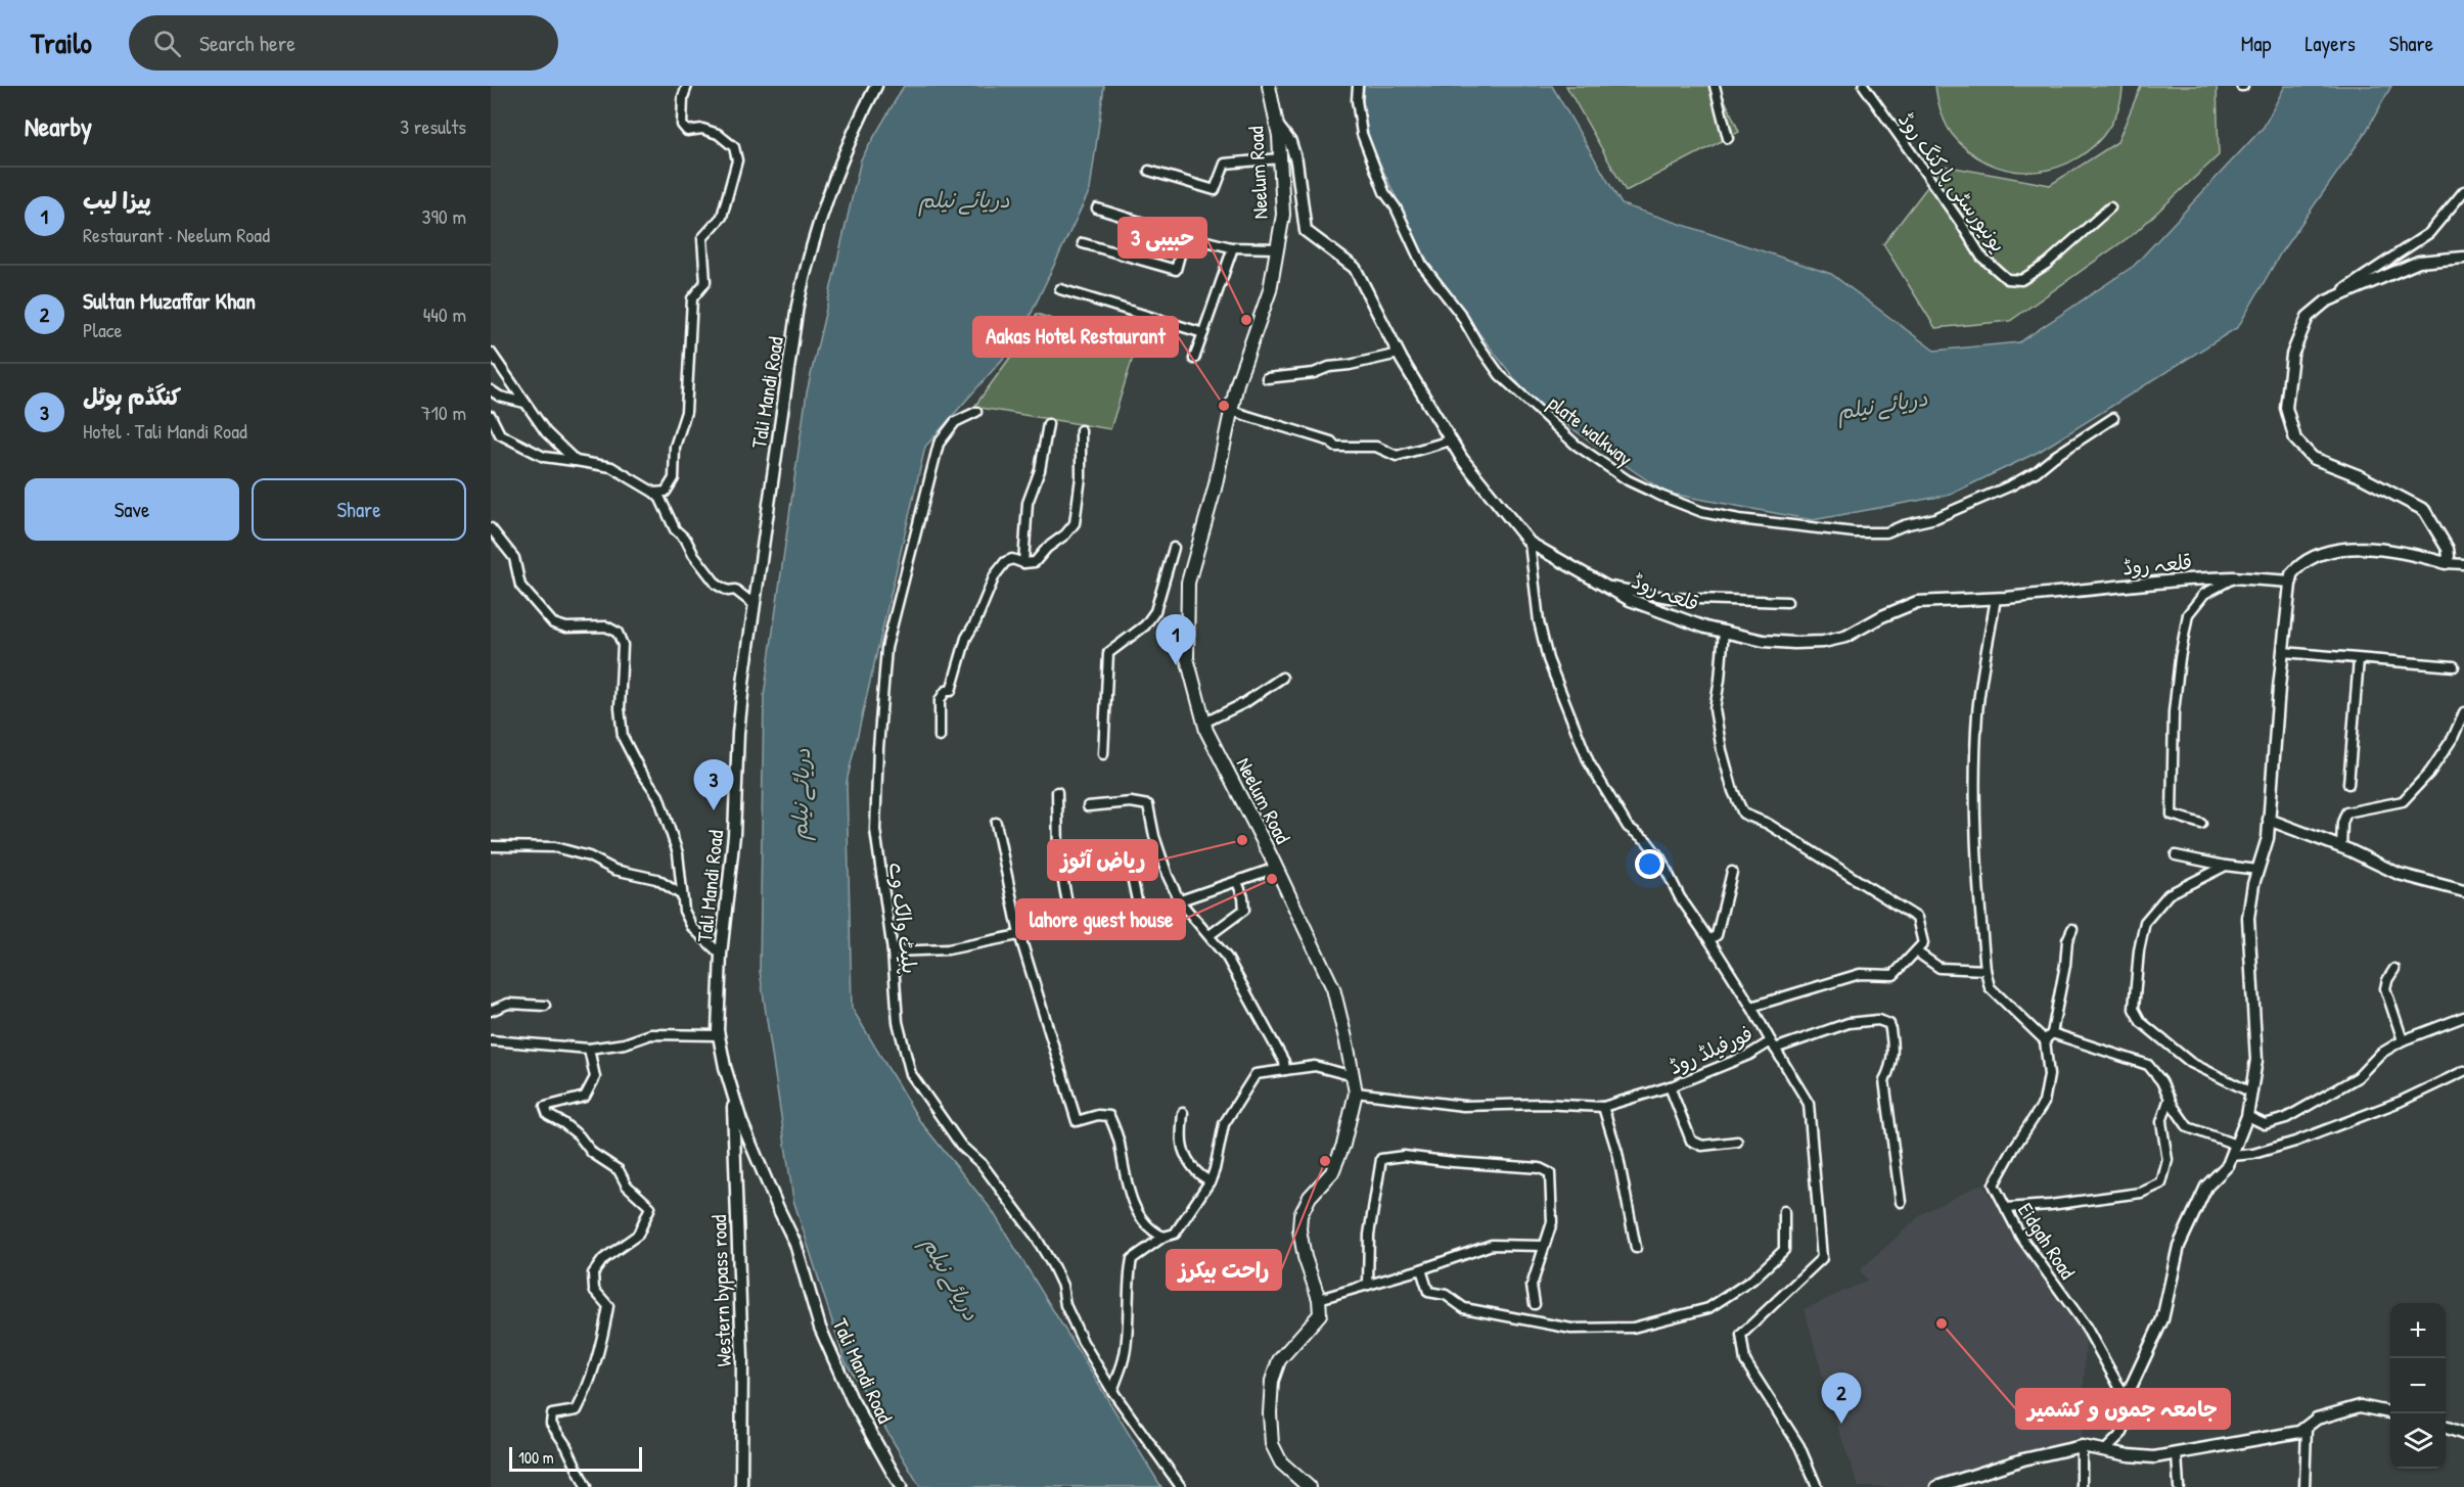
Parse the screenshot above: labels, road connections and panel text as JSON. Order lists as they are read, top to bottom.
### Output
{
  "streets": {
    "main road": ["Neelum Road"],
    "street": [
      "یونیورسٹی پارکنگ روڈ",
      "Tali Mandi Road",
      "plate walkway",
      "قلعہ روڈ",
      "پلیٹ والک وے",
      "فورفیلڈ روڈ",
      "Eidgah Road",
      "Western bypass road"
    ]
  },
  "crossings": [
    ["Neelum Road", "قلعہ روڈ"],
    ["Neelum Road", "فورفیلڈ روڈ"],
    ["Tali Mandi Road", "Western bypass road"]
  ],
  "water": ["دریائے نیلم"],
  "places": [
    "حبیبی 3",
    "Aakas Hotel Restaurant",
    "ریاض آٹوز",
    "lahore guest house",
    "راحت بیکرز",
    "جامعہ جموں و کشمیر"
  ],
  "scale_bar": "100 m",
  "page": {
    "header": "Trailo",
    "search": "Search here",
    "nav": ["Map", "Layers", "Share"],
    "heading": ["Nearby", "3 results"],
    "list": [
      {
        "mark": "1",
        "name": "پیزا لیب",
        "note": "Restaurant · Neelum Road",
        "value": "390 m"
      },
      {
        "mark": "2",
        "name": "Sultan Muzaffar Khan",
        "note": "Place",
        "value": "440 m"
      },
      {
        "mark": "3",
        "name": "کنگڈم ہوٹل",
        "note": "Hotel · Tali Mandi Road",
        "value": "710 m"
      }
    ],
    "buttons": ["Save", "Share"],
    "pins": ["1", "3", "2"],
    "map_buttons": ["+", "−"],
    "scale": "100 m"
  }
}
